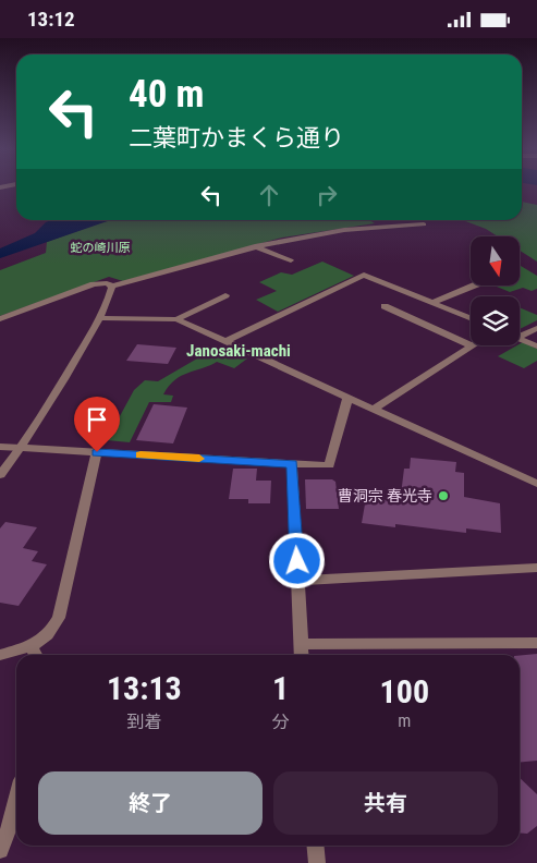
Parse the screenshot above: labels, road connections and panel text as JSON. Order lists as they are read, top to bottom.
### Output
{
  "districts": ["Janosaki-machi"],
  "parks": ["蛇の崎川原"],
  "places": ["曹洞宗 春光寺"],
  "north": "bottom",
  "page": {
    "status": "13:12",
    "turn": ["40 m", "二葉町かまくら通り"],
    "eta": [
      "13:13",
      "到着",
      "1",
      "分",
      "100",
      "m"
    ],
    "buttons": ["終了", "共有"]
  }
}
